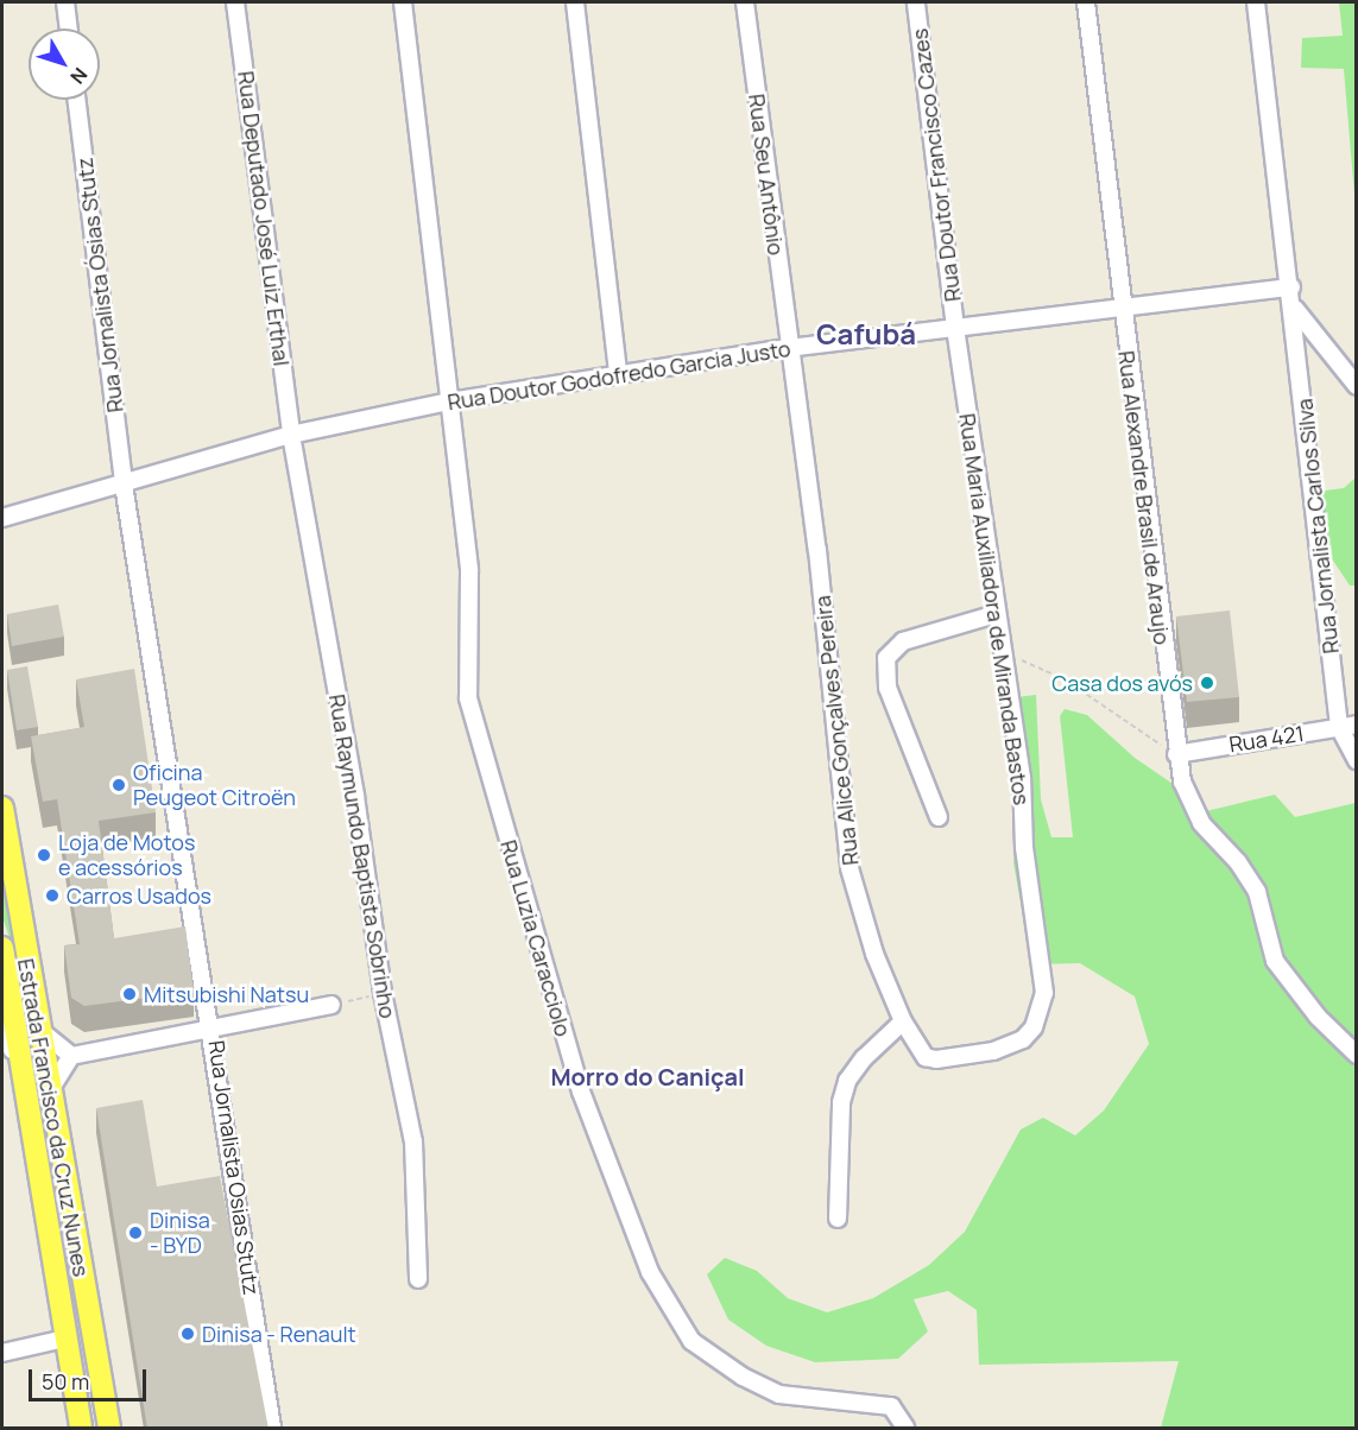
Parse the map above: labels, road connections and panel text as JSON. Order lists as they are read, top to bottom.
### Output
{
  "streets": {
    "main road": ["Estrada Francisco da Cruz Nunes"],
    "street": [
      "Rua Doutor Francisco Cazes",
      "Rua Seu Antônio",
      "Rua Deputado José Luiz Erthal",
      "Rua Jornalista Ósias Stutz",
      "Rua Doutor Godofredo Garcia Justo",
      "Rua Alexandre Brasil de Araujo",
      "Rua Jornalista Carlos Silva",
      "Rua Maria Auxiliadora de Miranda Bastos",
      "Rua Alice Gonçalves Pereira",
      "Rua 421",
      "Rua Raymundo Baptista Sobrinho",
      "Rua Luzia Caracciolo",
      "Rua Jornalista Osias Stutz"
    ]
  },
  "crossings": [
    ["Rua Doutor Francisco Cazes", "Rua Doutor Godofredo Garcia Justo"],
    ["Rua Doutor Francisco Cazes", "Rua Maria Auxiliadora de Miranda Bastos"],
    ["Rua Seu Antônio", "Rua Doutor Godofredo Garcia Justo"],
    ["Rua Seu Antônio", "Rua Alice Gonçalves Pereira"],
    ["Rua Deputado José Luiz Erthal", "Rua Doutor Godofredo Garcia Justo"],
    ["Rua Deputado José Luiz Erthal", "Rua Raymundo Baptista Sobrinho"],
    ["Rua Jornalista Ósias Stutz", "Rua Doutor Godofredo Garcia Justo"],
    ["Rua Jornalista Ósias Stutz", "Rua Jornalista Osias Stutz"],
    ["Rua Doutor Godofredo Garcia Justo", "Rua Alexandre Brasil de Araujo"],
    ["Rua Doutor Godofredo Garcia Justo", "Rua Jornalista Carlos Silva"],
    ["Rua Doutor Godofredo Garcia Justo", "Rua Maria Auxiliadora de Miranda Bastos"],
    ["Rua Doutor Godofredo Garcia Justo", "Rua Alice Gonçalves Pereira"],
    ["Rua Doutor Godofredo Garcia Justo", "Rua Raymundo Baptista Sobrinho"],
    ["Rua Doutor Godofredo Garcia Justo", "Rua Luzia Caracciolo"],
    ["Rua Doutor Godofredo Garcia Justo", "Rua Jornalista Osias Stutz"],
    ["Rua Alexandre Brasil de Araujo", "Rua 421"],
    ["Rua Jornalista Carlos Silva", "Rua 421"],
    ["Rua Maria Auxiliadora de Miranda Bastos", "Rua Alice Gonçalves Pereira"]
  ],
  "districts": ["Cafubá", "Morro do Caniçal"],
  "places": [
    "Casa dos avós",
    "Oficina Peugeot Citroën",
    "Loja de Motos e acessórios",
    "Carros Usados",
    "Mitsubishi Natsu",
    "Dinisa - BYD",
    "Dinisa - Renault"
  ],
  "scale_bar": "50 m",
  "north": "bottom right"
}
